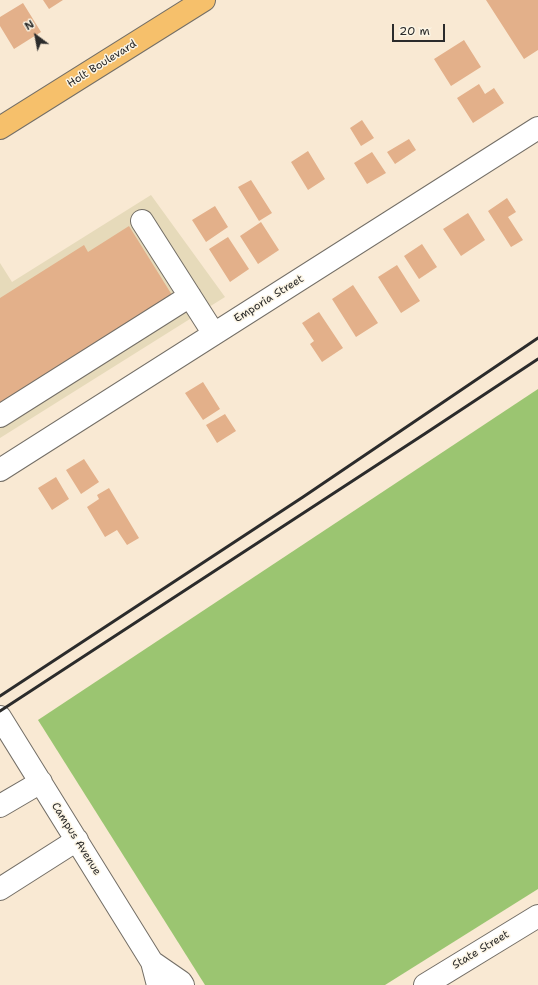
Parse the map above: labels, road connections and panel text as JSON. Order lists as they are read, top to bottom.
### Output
{
  "streets": {
    "main road": ["Holt Boulevard"],
    "street": ["Emporia Street", "Campus Avenue", "State Street"]
  },
  "scale_bar": "20 m",
  "north": "top left"
}
